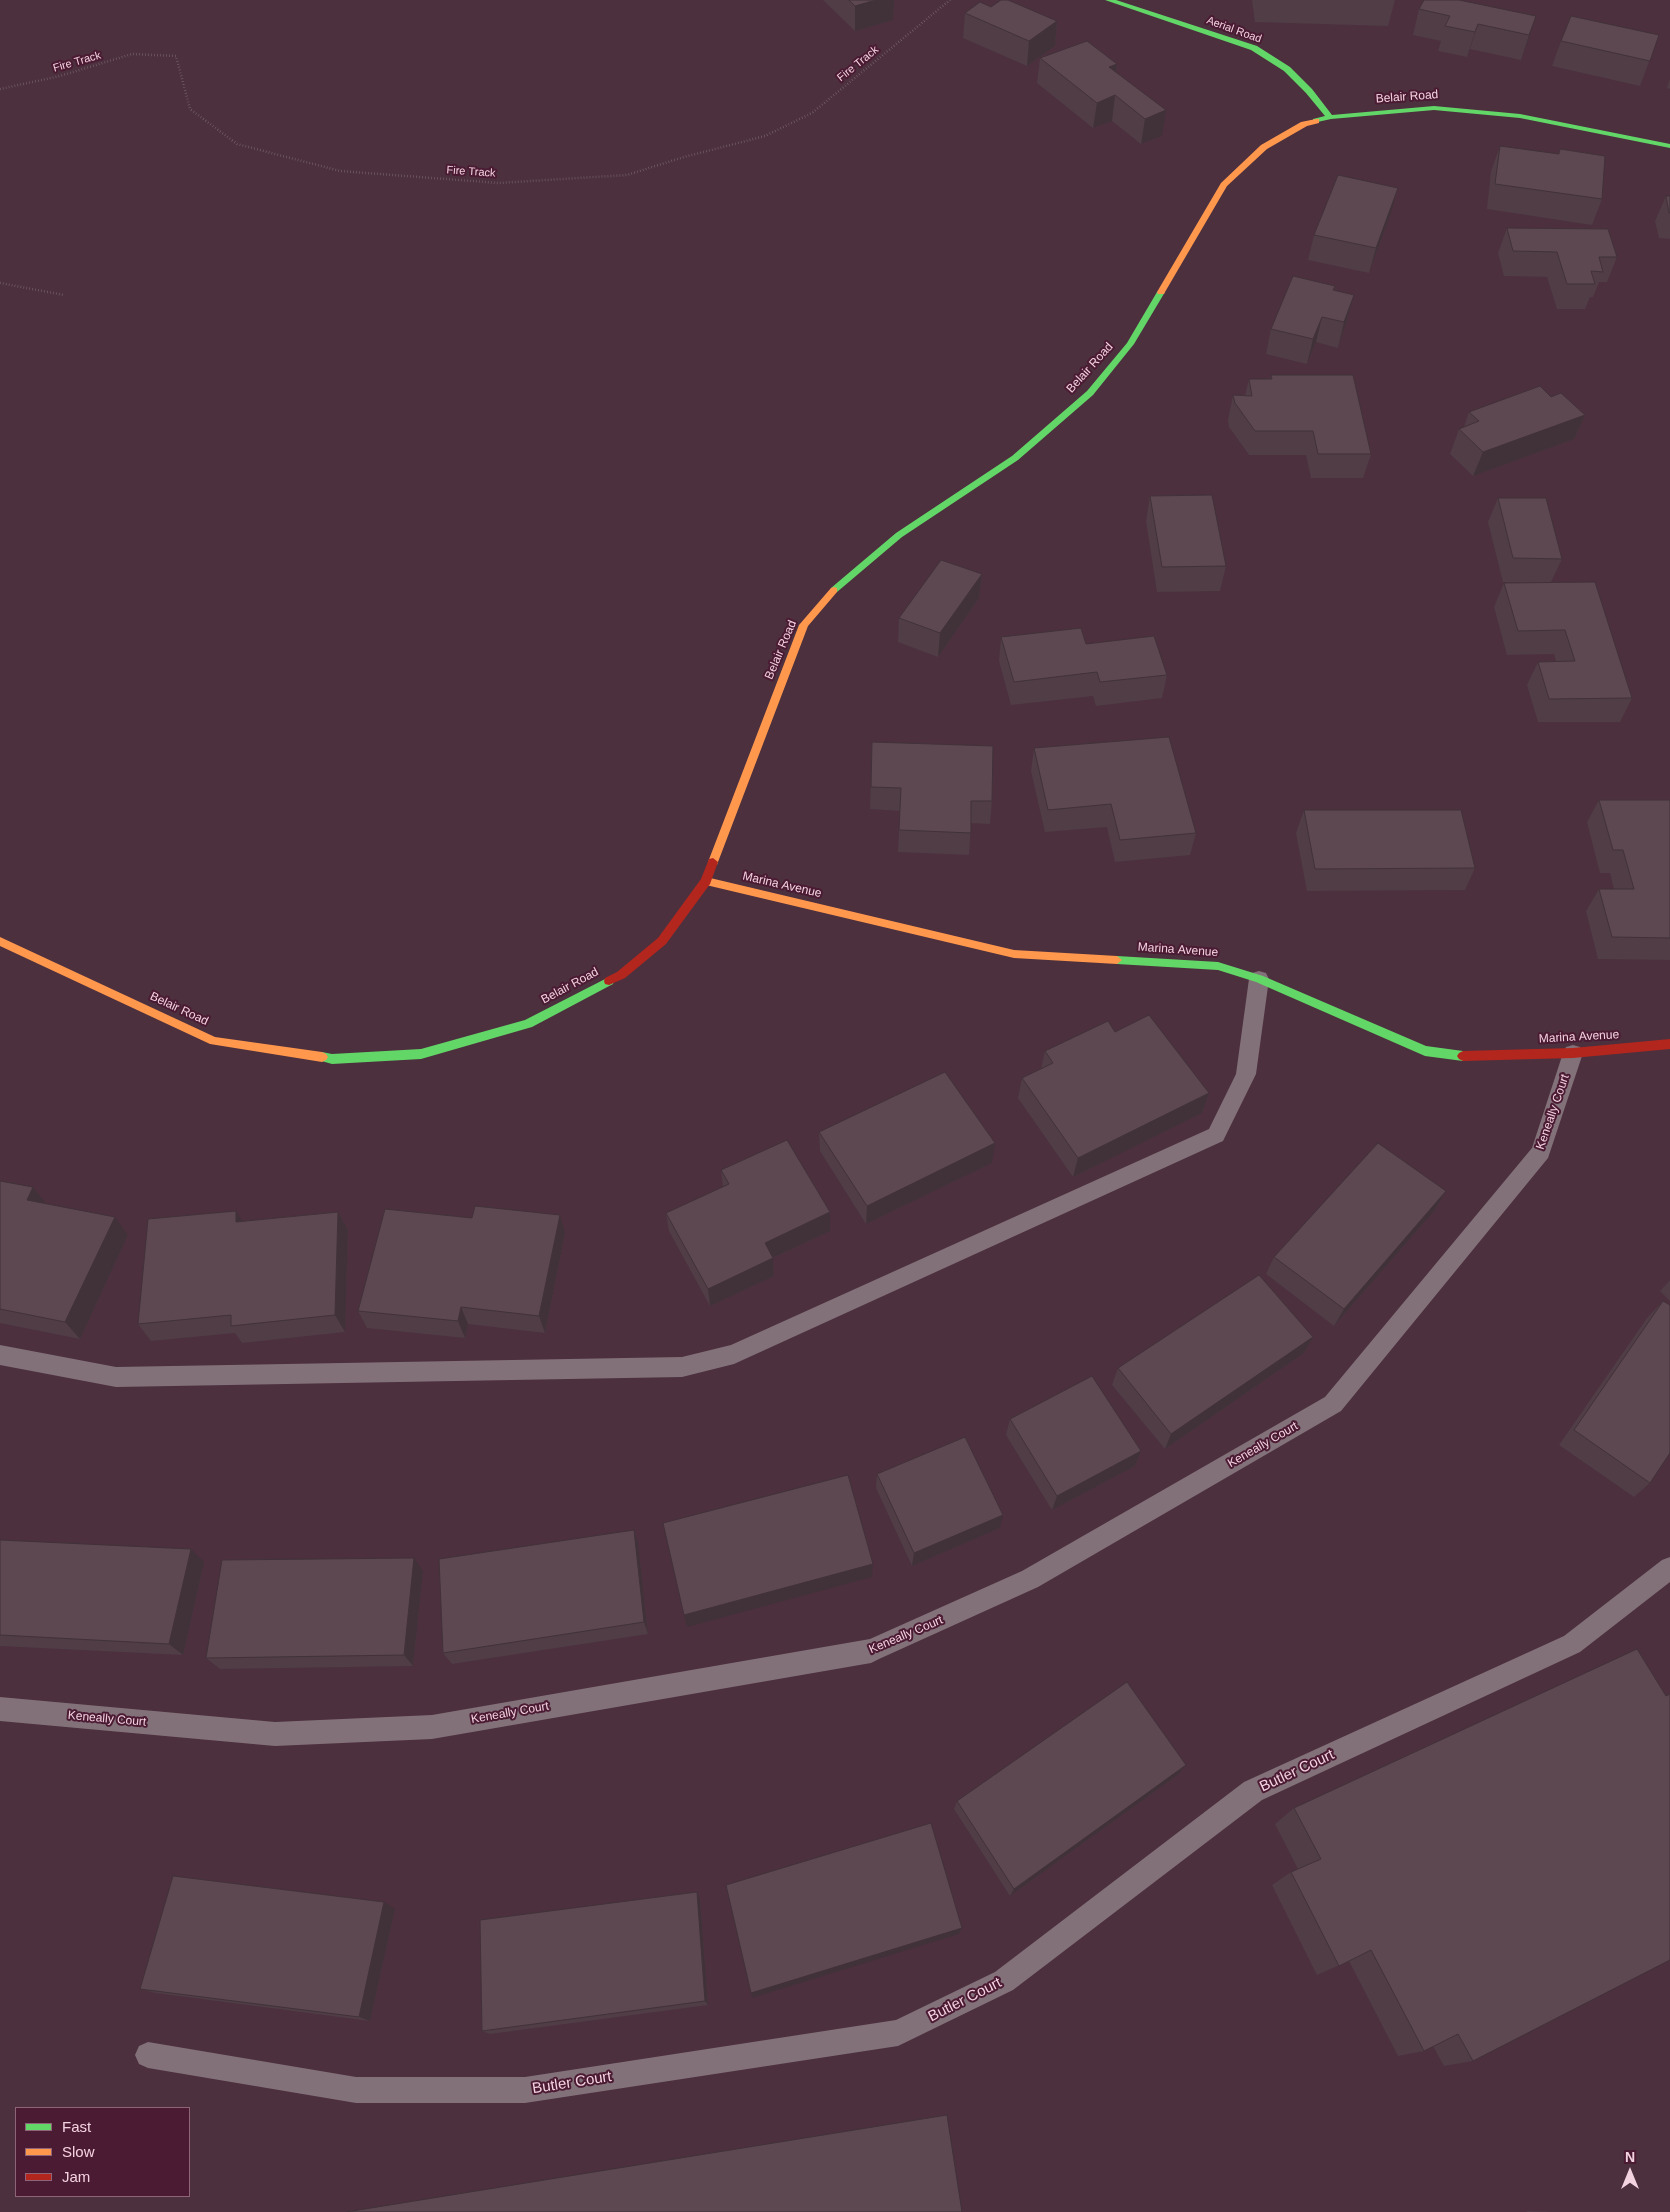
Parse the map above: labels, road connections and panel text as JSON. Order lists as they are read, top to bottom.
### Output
{
  "streets": {
    "main road": ["Aerial Road", "Belair Road", "Marina Avenue"],
    "lane": ["Keneally Court", "Butler Court"],
    "path": ["Fire Track"]
  },
  "crossings": [
    ["Aerial Road", "Belair Road"],
    ["Belair Road", "Marina Avenue"],
    ["Marina Avenue", "Keneally Court"]
  ],
  "legend": ["Fast", "Slow", "Jam"],
  "north": "top"
}
